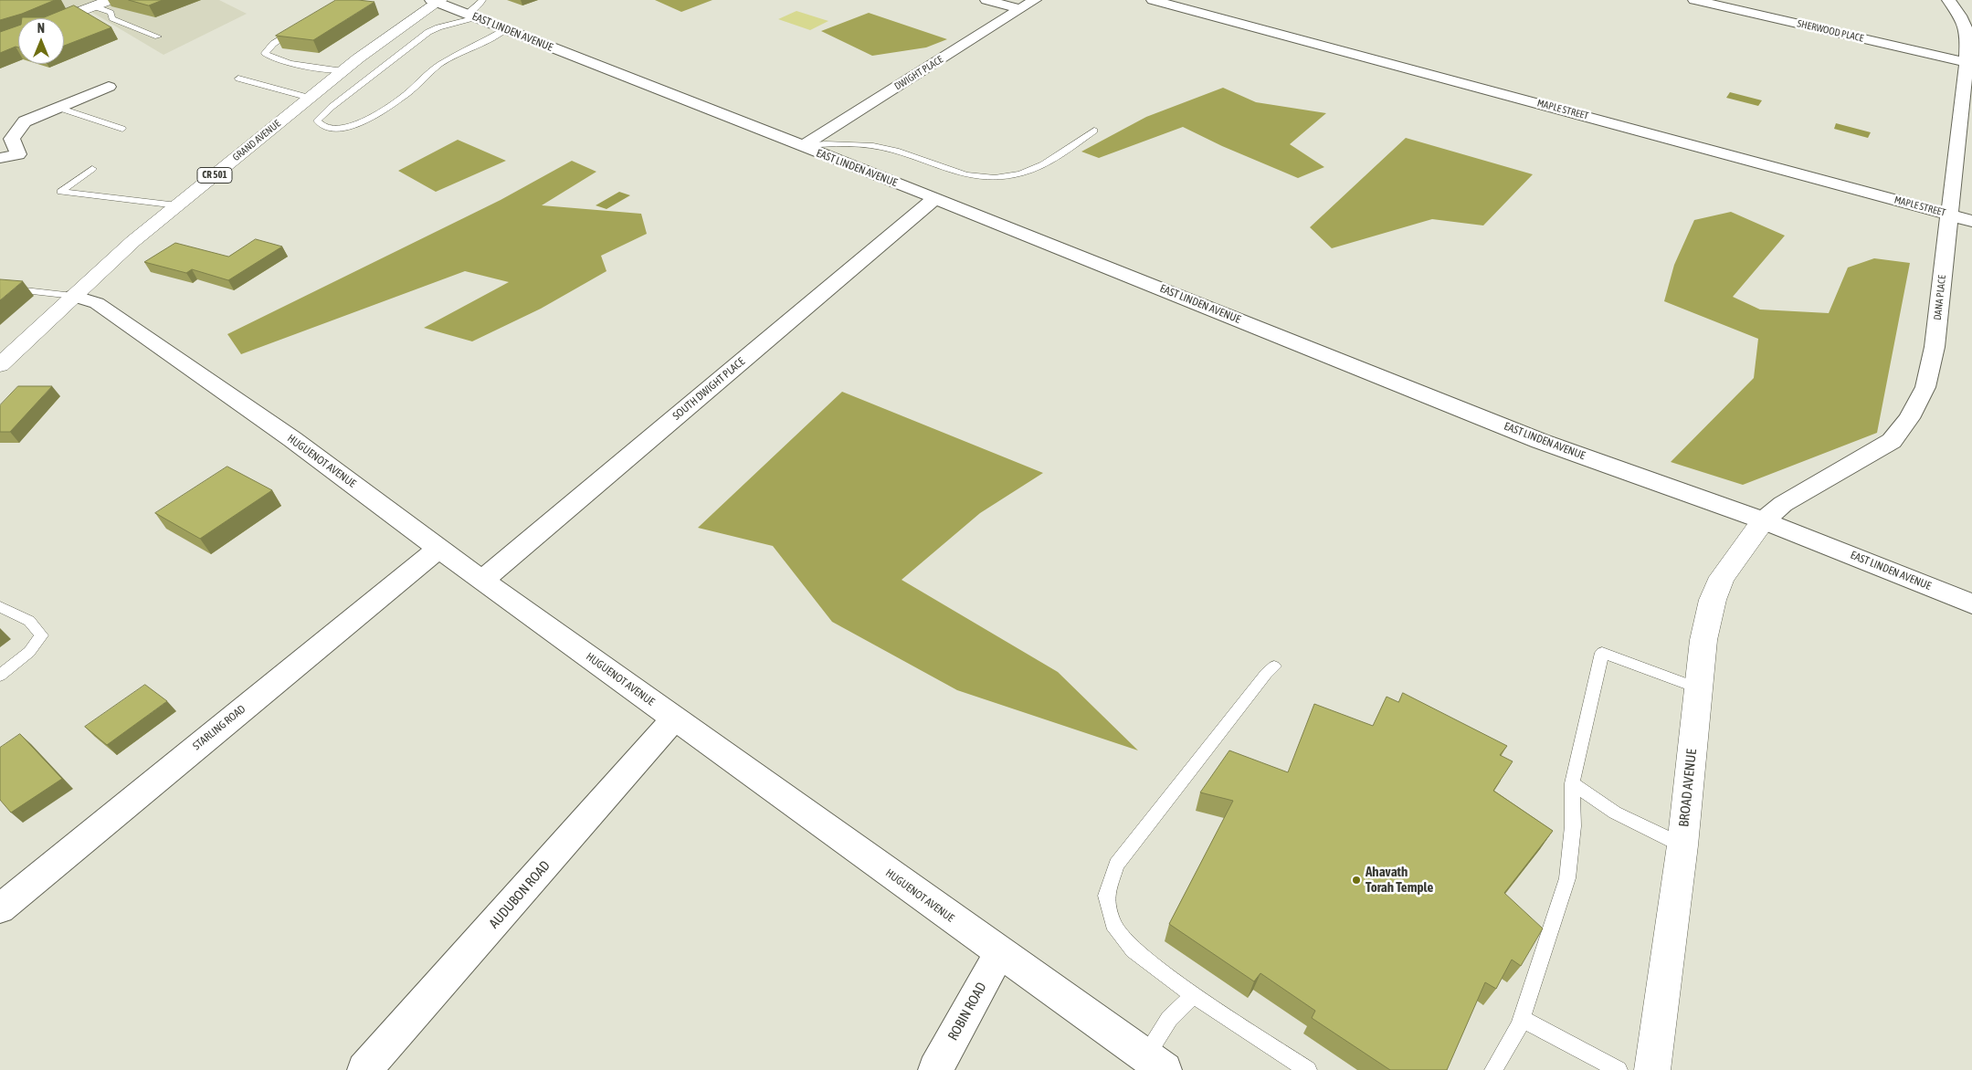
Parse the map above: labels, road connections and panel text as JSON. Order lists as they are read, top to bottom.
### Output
{
  "streets": {
    "main road": ["GRAND AVENUE", "CR 501", "BROAD AVENUE"],
    "street": [
      "SHERWOOD PLACE",
      "EAST LINDEN AVENUE",
      "DWIGHT PLACE",
      "MAPLE STREET",
      "DANA PLACE",
      "SOUTH DWIGHT PLACE",
      "HUGUENOT AVENUE",
      "STARLING ROAD",
      "AUDUBON ROAD",
      "ROBIN ROAD"
    ]
  },
  "crossings": [
    ["SHERWOOD PLACE", "DANA PLACE"],
    ["EAST LINDEN AVENUE", "DWIGHT PLACE"],
    ["EAST LINDEN AVENUE", "GRAND AVENUE"],
    ["EAST LINDEN AVENUE", "DANA PLACE"],
    ["EAST LINDEN AVENUE", "SOUTH DWIGHT PLACE"],
    ["EAST LINDEN AVENUE", "BROAD AVENUE"],
    ["MAPLE STREET", "DANA PLACE"],
    ["GRAND AVENUE", "HUGUENOT AVENUE"],
    ["DANA PLACE", "BROAD AVENUE"],
    ["SOUTH DWIGHT PLACE", "HUGUENOT AVENUE"],
    ["HUGUENOT AVENUE", "STARLING ROAD"],
    ["HUGUENOT AVENUE", "AUDUBON ROAD"],
    ["HUGUENOT AVENUE", "ROBIN ROAD"]
  ],
  "places": ["Ahavath Torah Temple"],
  "north": "top"
}
